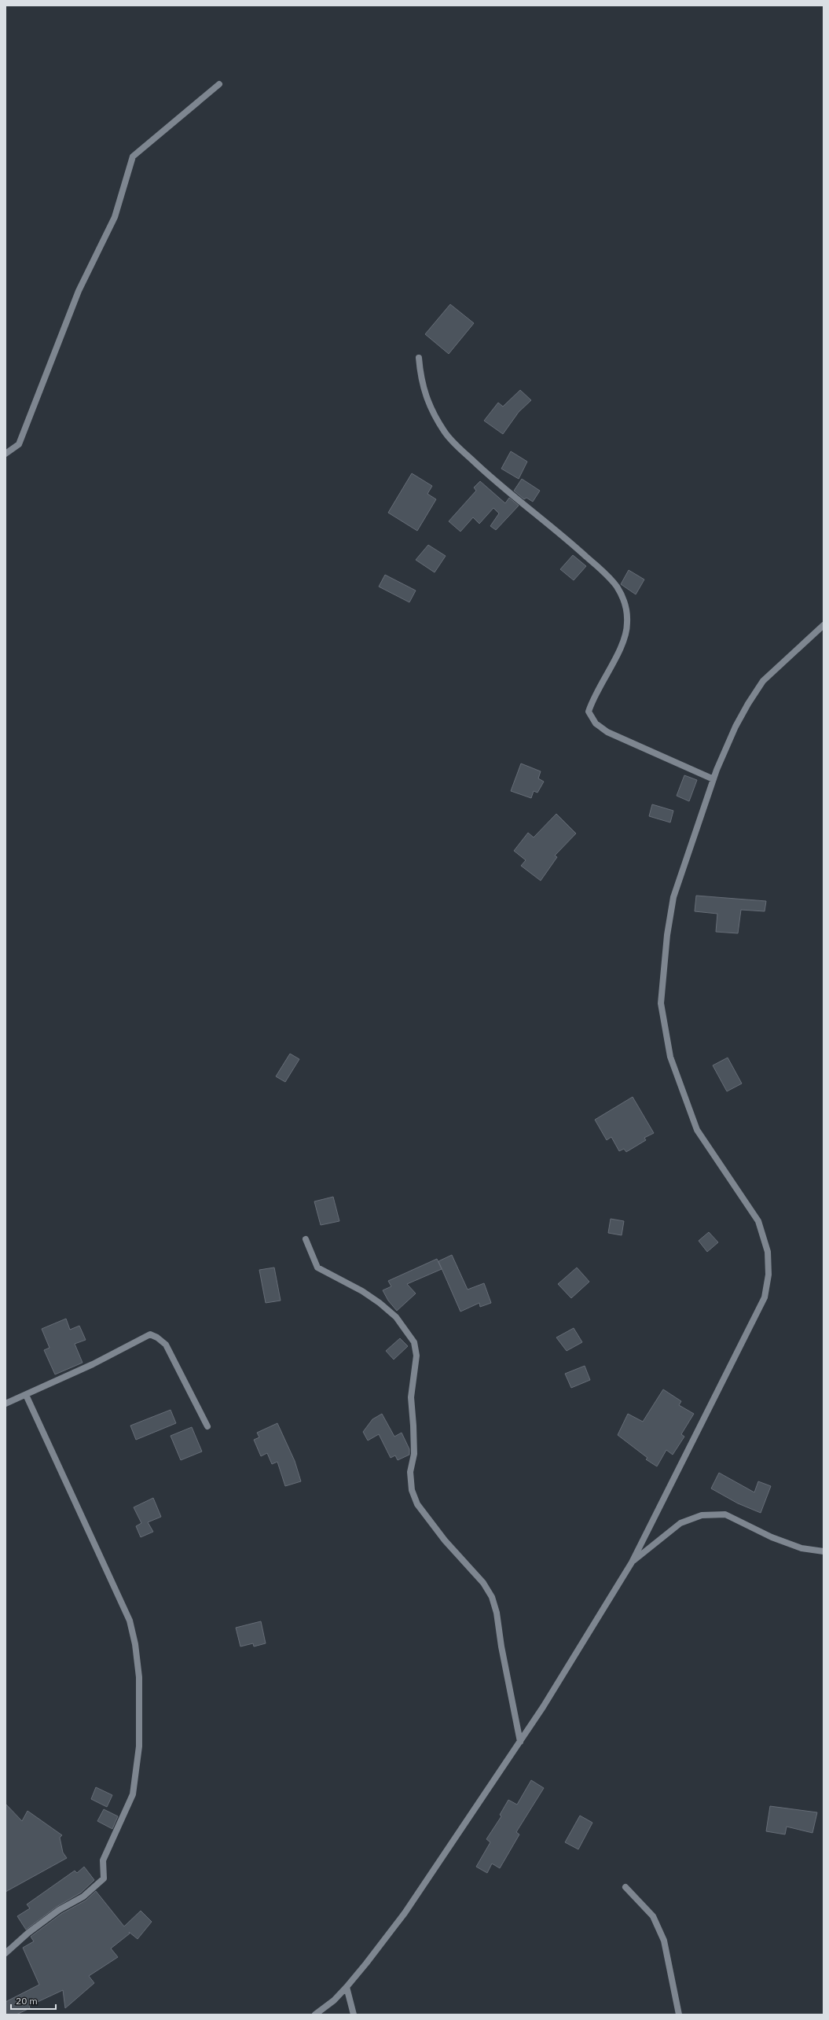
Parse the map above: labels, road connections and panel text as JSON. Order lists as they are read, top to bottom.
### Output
{
  "scale_bar": "20 m"
}
